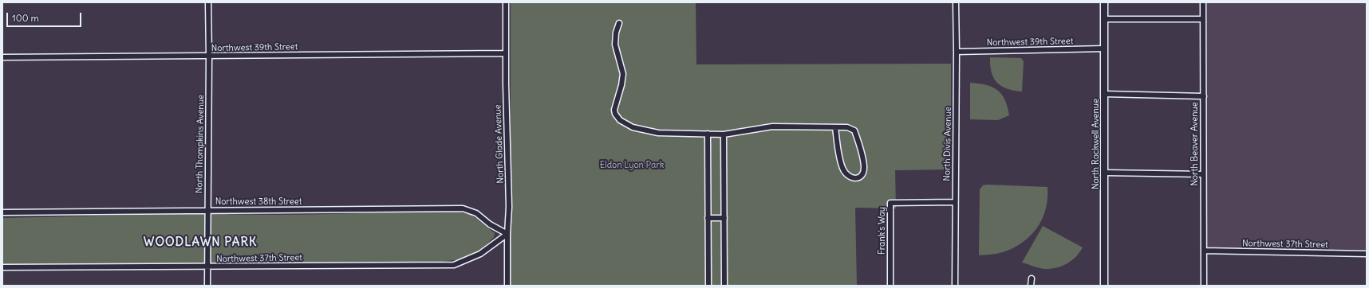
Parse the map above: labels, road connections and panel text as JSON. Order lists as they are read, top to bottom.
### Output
{
  "streets": {
    "main road": ["North Rockwell Avenue"],
    "street": [
      "Northwest 39th Street",
      "North Thompkins Avenue",
      "North Glade Avenue",
      "North Divis Avenue",
      "North Beaver Avenue",
      "Northwest 38th Street",
      "Frank's Way",
      "Northwest 37th Street"
    ]
  },
  "crossings": [
    ["Northwest 39th Street", "North Thompkins Avenue"],
    ["Northwest 39th Street", "North Glade Avenue"],
    ["Northwest 39th Street", "North Divis Avenue"],
    ["Northwest 39th Street", "North Rockwell Avenue"],
    ["North Thompkins Avenue", "Northwest 38th Street"],
    ["North Thompkins Avenue", "Northwest 37th Street"],
    ["North Glade Avenue", "Northwest 38th Street"],
    ["North Glade Avenue", "Northwest 37th Street"],
    ["North Divis Avenue", "Frank's Way"],
    ["North Beaver Avenue", "Northwest 37th Street"],
    ["Northwest 38th Street", "Northwest 37th Street"]
  ],
  "districts": ["WOODLAWN PARK"],
  "parks": ["Eldon Lyon Park"],
  "scale_bar": "100 m"
}
